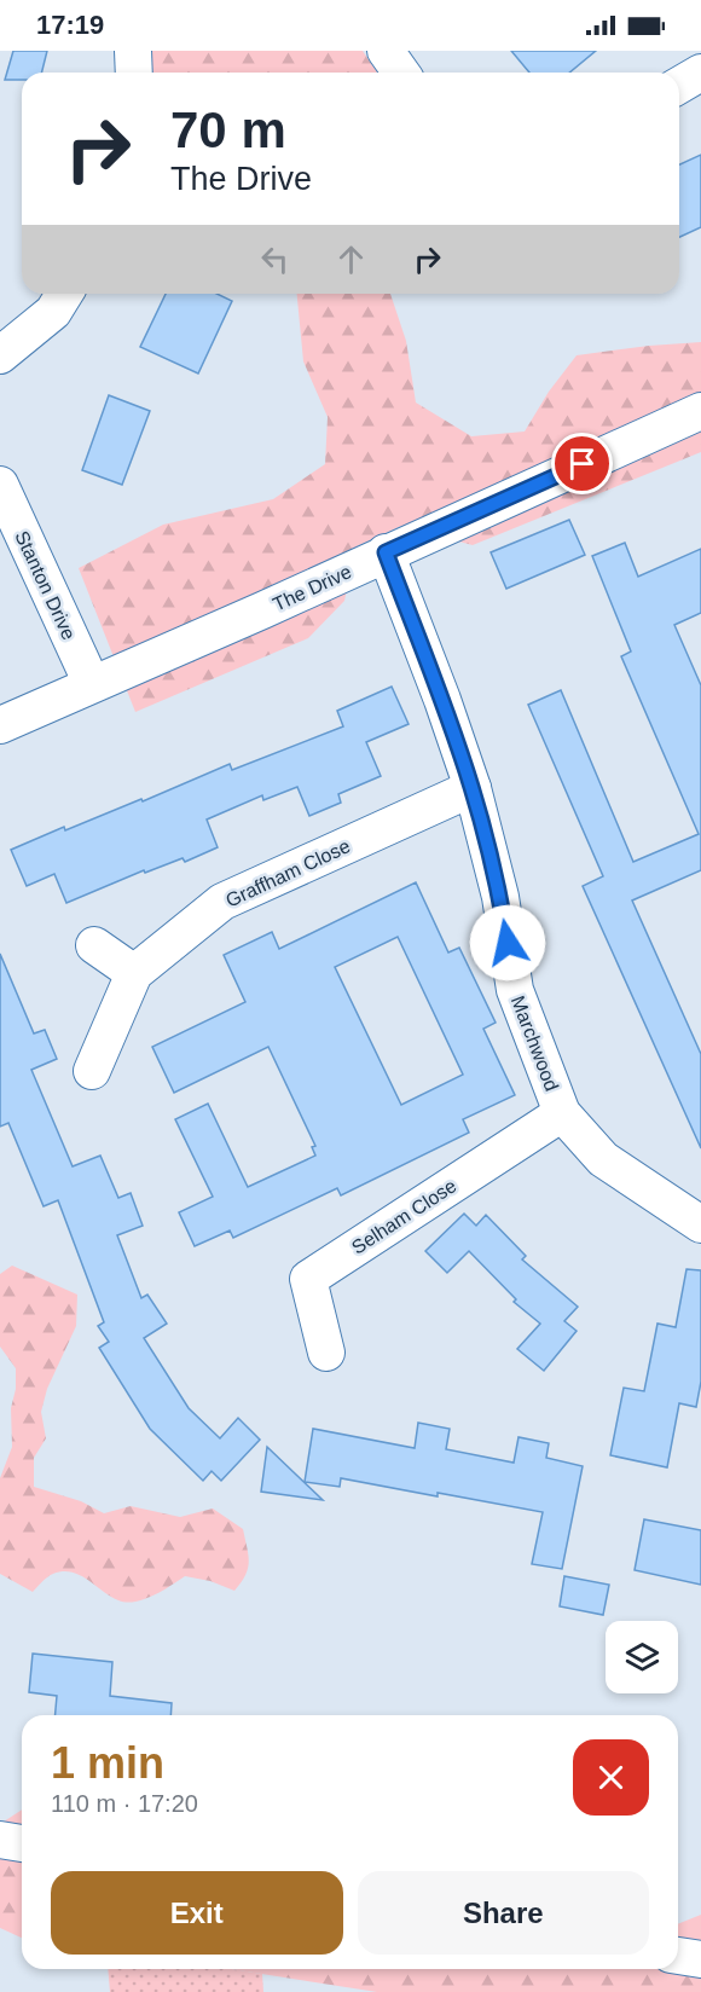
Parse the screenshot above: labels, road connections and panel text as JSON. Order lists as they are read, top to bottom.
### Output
{
  "streets": {
    "street": [
      "Stanton Drive",
      "The Drive",
      "Graffham Close",
      "Marchwood",
      "Selham Close"
    ]
  },
  "crossings": [
    ["Stanton Drive", "The Drive"],
    ["The Drive", "Marchwood"],
    ["Graffham Close", "Marchwood"],
    ["Marchwood", "Selham Close"]
  ],
  "page": {
    "status": "17:19",
    "turn": ["70 m", "The Drive"],
    "heading": ["1 min", "110 m · 17:20"],
    "buttons": ["Exit", "Share"]
  }
}
